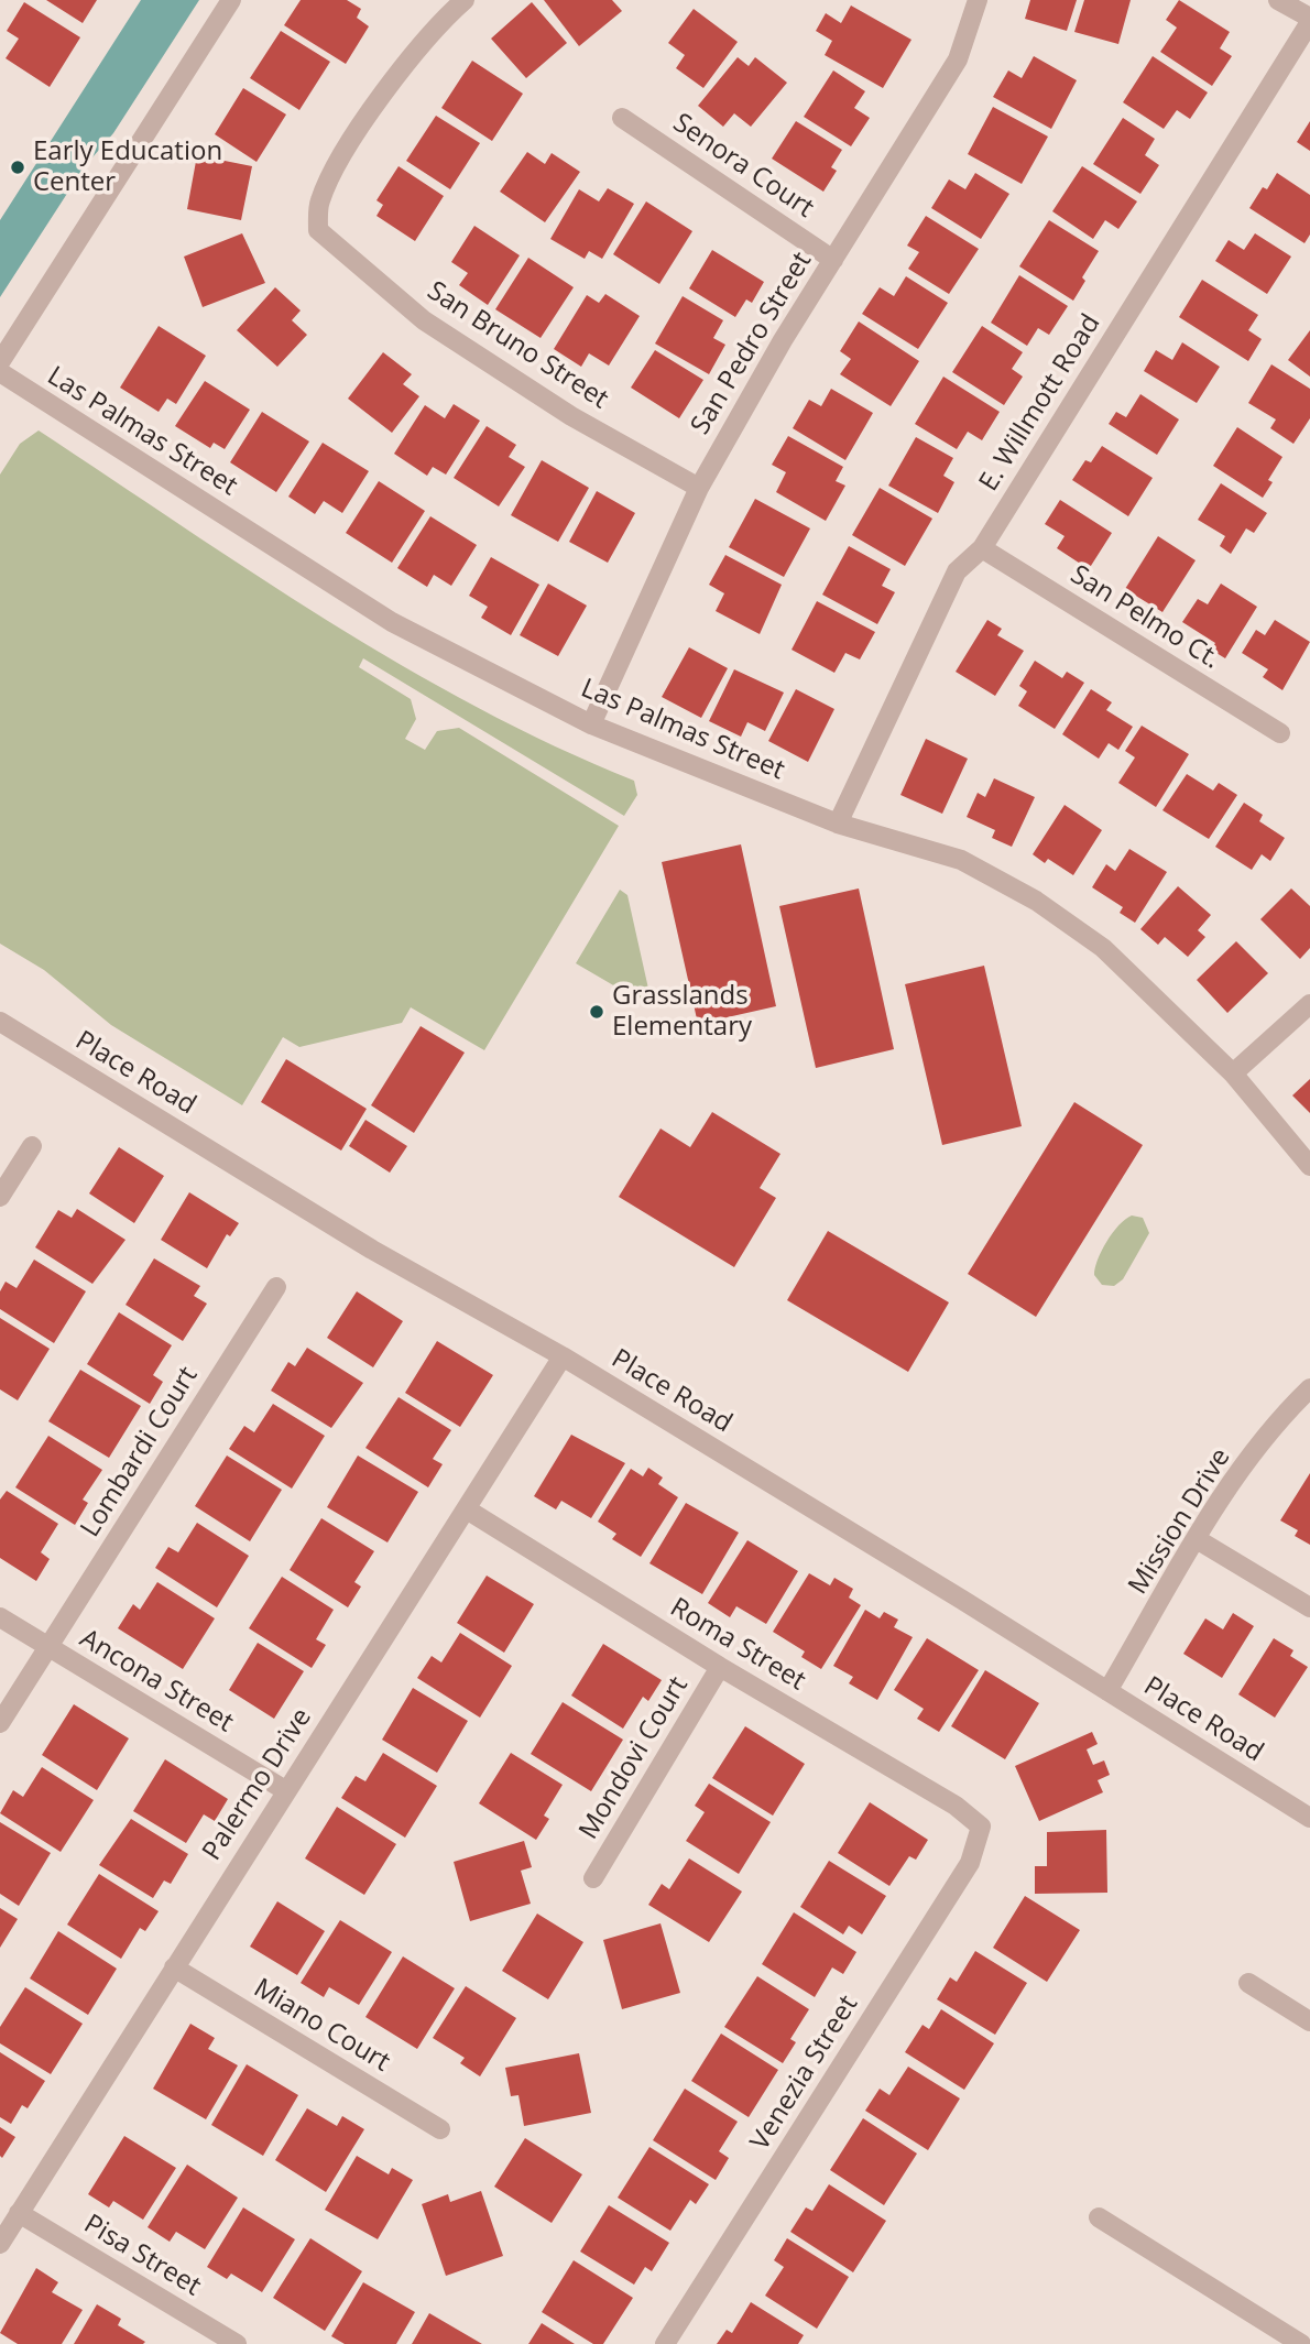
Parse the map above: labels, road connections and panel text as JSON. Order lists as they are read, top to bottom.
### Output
{
  "streets": {
    "street": [
      "Senora Court",
      "San Pedro Street",
      "San Bruno Street",
      "E. Willmott Road",
      "Las Palmas Street",
      "San Pelmo Ct.",
      "Place Road",
      "Lombardi Court",
      "Mission Drive",
      "Roma Street",
      "Ancona Street",
      "Mondovi Court",
      "Palermo Drive",
      "Miano Court",
      "Venezia Street",
      "Pisa Street"
    ]
  },
  "crossings": [
    ["Senora Court", "San Pedro Street"],
    ["San Pedro Street", "San Bruno Street"],
    ["San Pedro Street", "Las Palmas Street"],
    ["E. Willmott Road", "Las Palmas Street"],
    ["E. Willmott Road", "San Pelmo Ct."],
    ["Place Road", "Mission Drive"],
    ["Place Road", "Palermo Drive"],
    ["Lombardi Court", "Ancona Street"],
    ["Roma Street", "Mondovi Court"],
    ["Roma Street", "Palermo Drive"],
    ["Roma Street", "Venezia Street"],
    ["Ancona Street", "Palermo Drive"],
    ["Palermo Drive", "Miano Court"],
    ["Palermo Drive", "Pisa Street"]
  ],
  "places": ["Early Education Center", "Grasslands Elementary"]
}
